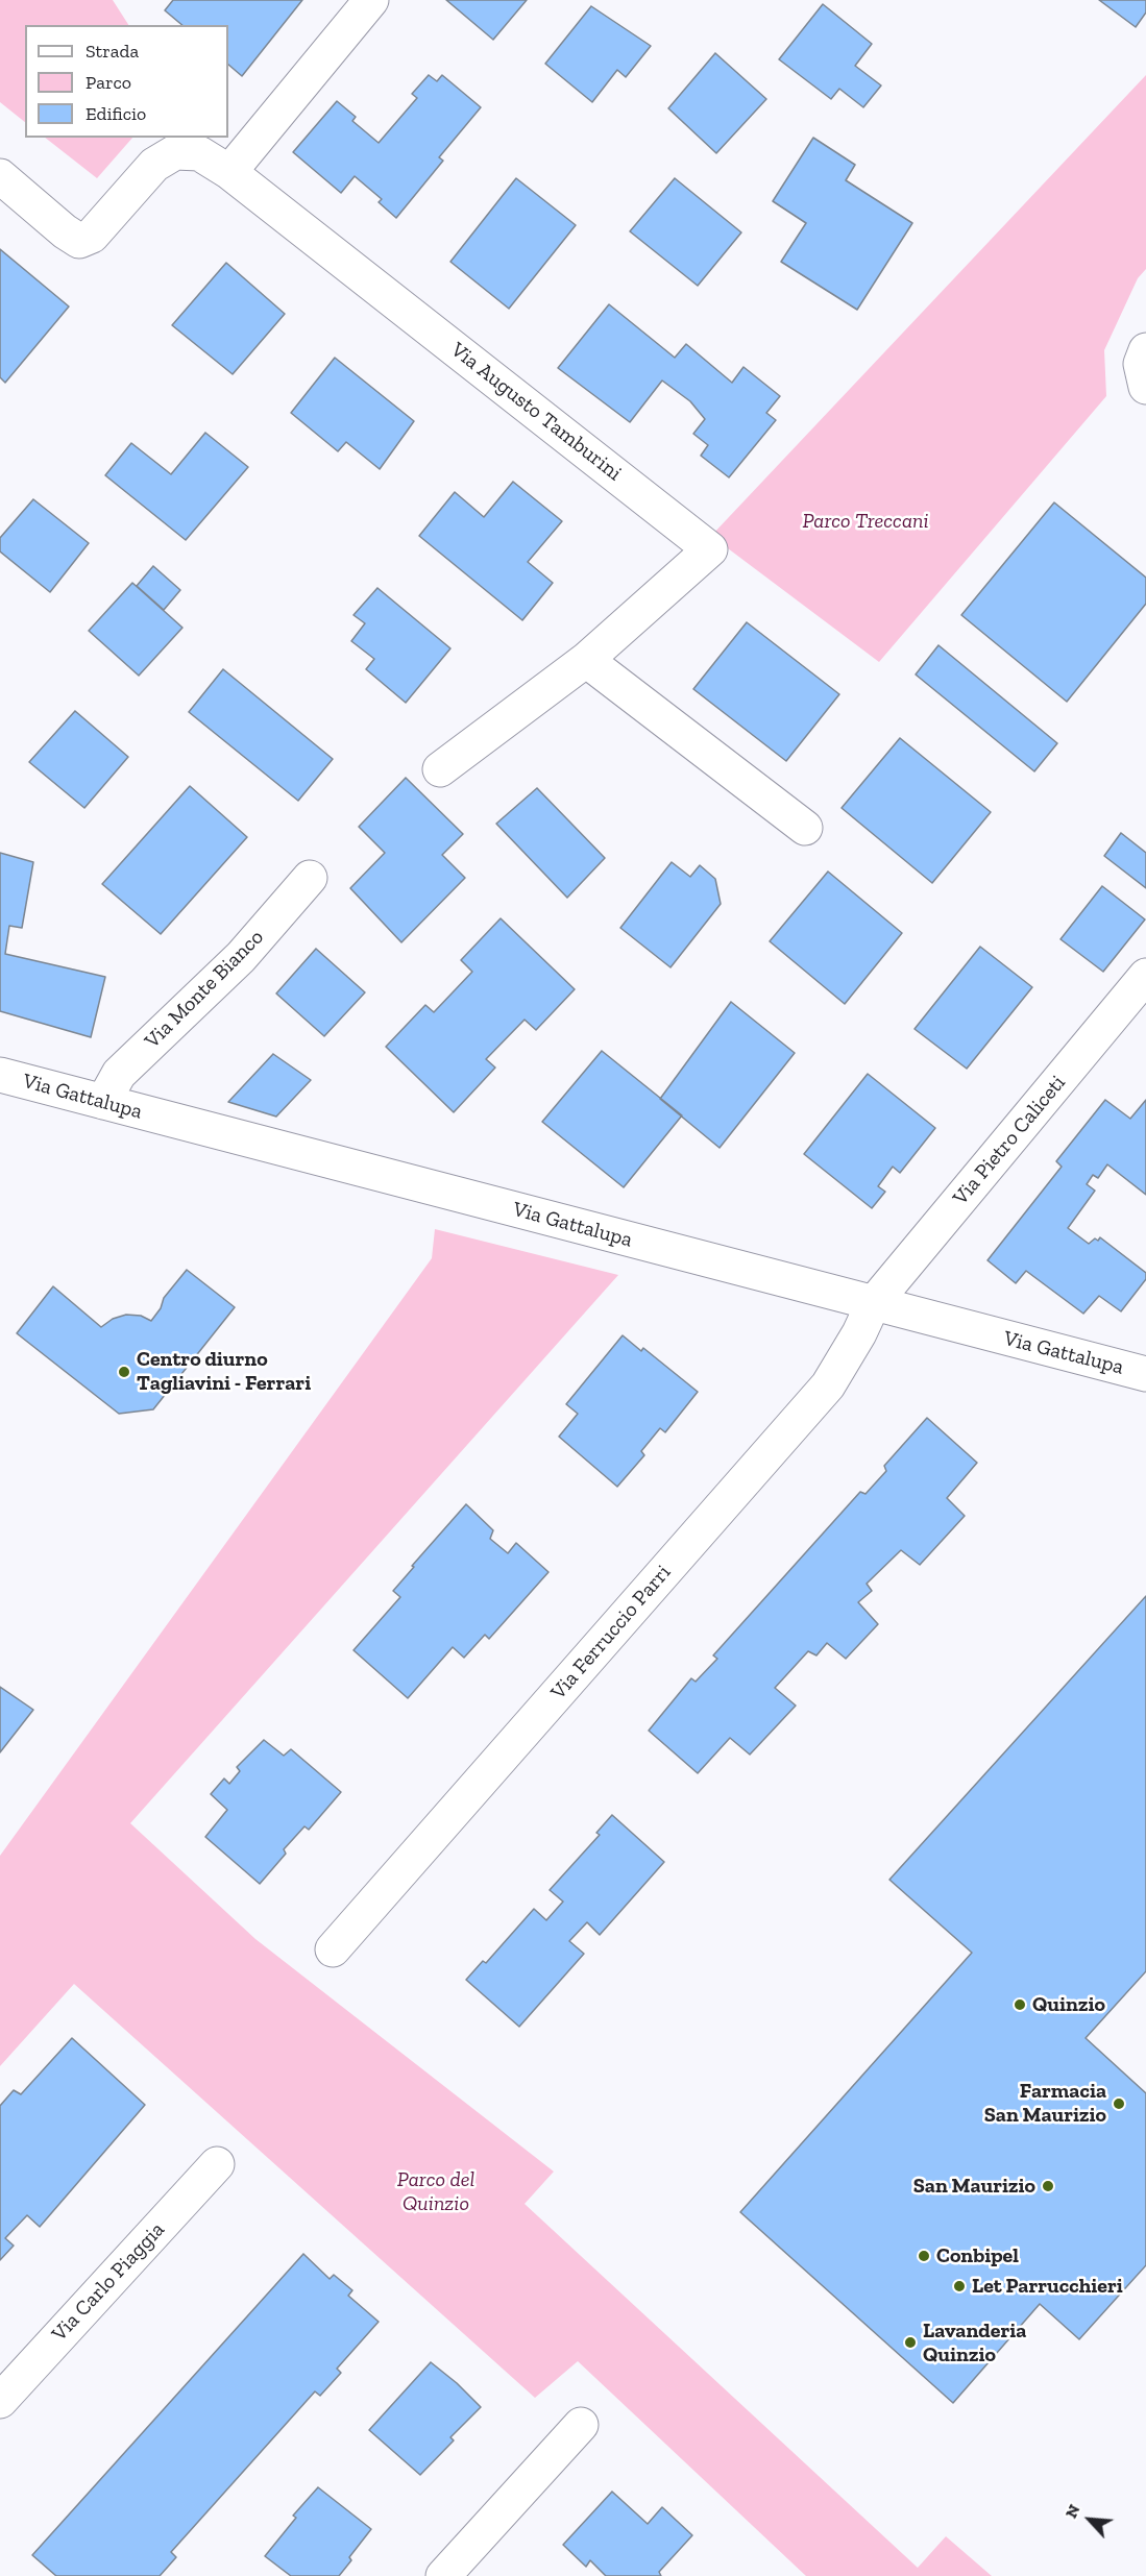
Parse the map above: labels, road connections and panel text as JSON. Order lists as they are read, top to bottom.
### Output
{
  "streets": {
    "street": [
      "Via Augusto Tamburini",
      "Via Monte Bianco",
      "Via Gattalupa",
      "Via Pietro Caliceti",
      "Via Ferruccio Parri",
      "Via Carlo Piaggia"
    ]
  },
  "crossings": [
    ["Via Monte Bianco", "Via Gattalupa"],
    ["Via Gattalupa", "Via Pietro Caliceti"],
    ["Via Gattalupa", "Via Ferruccio Parri"],
    ["Via Pietro Caliceti", "Via Ferruccio Parri"]
  ],
  "parks": ["Parco Treccani", "Parco del Quinzio"],
  "places": [
    "Centro diurno Tagliavini - Ferrari",
    "Quinzio",
    "Farmacia San Maurizio",
    "San Maurizio",
    "Conbipel",
    "Let Parrucchieri",
    "Lavanderia Quinzio"
  ],
  "legend": ["Strada", "Parco", "Edificio"],
  "north": "top left"
}
